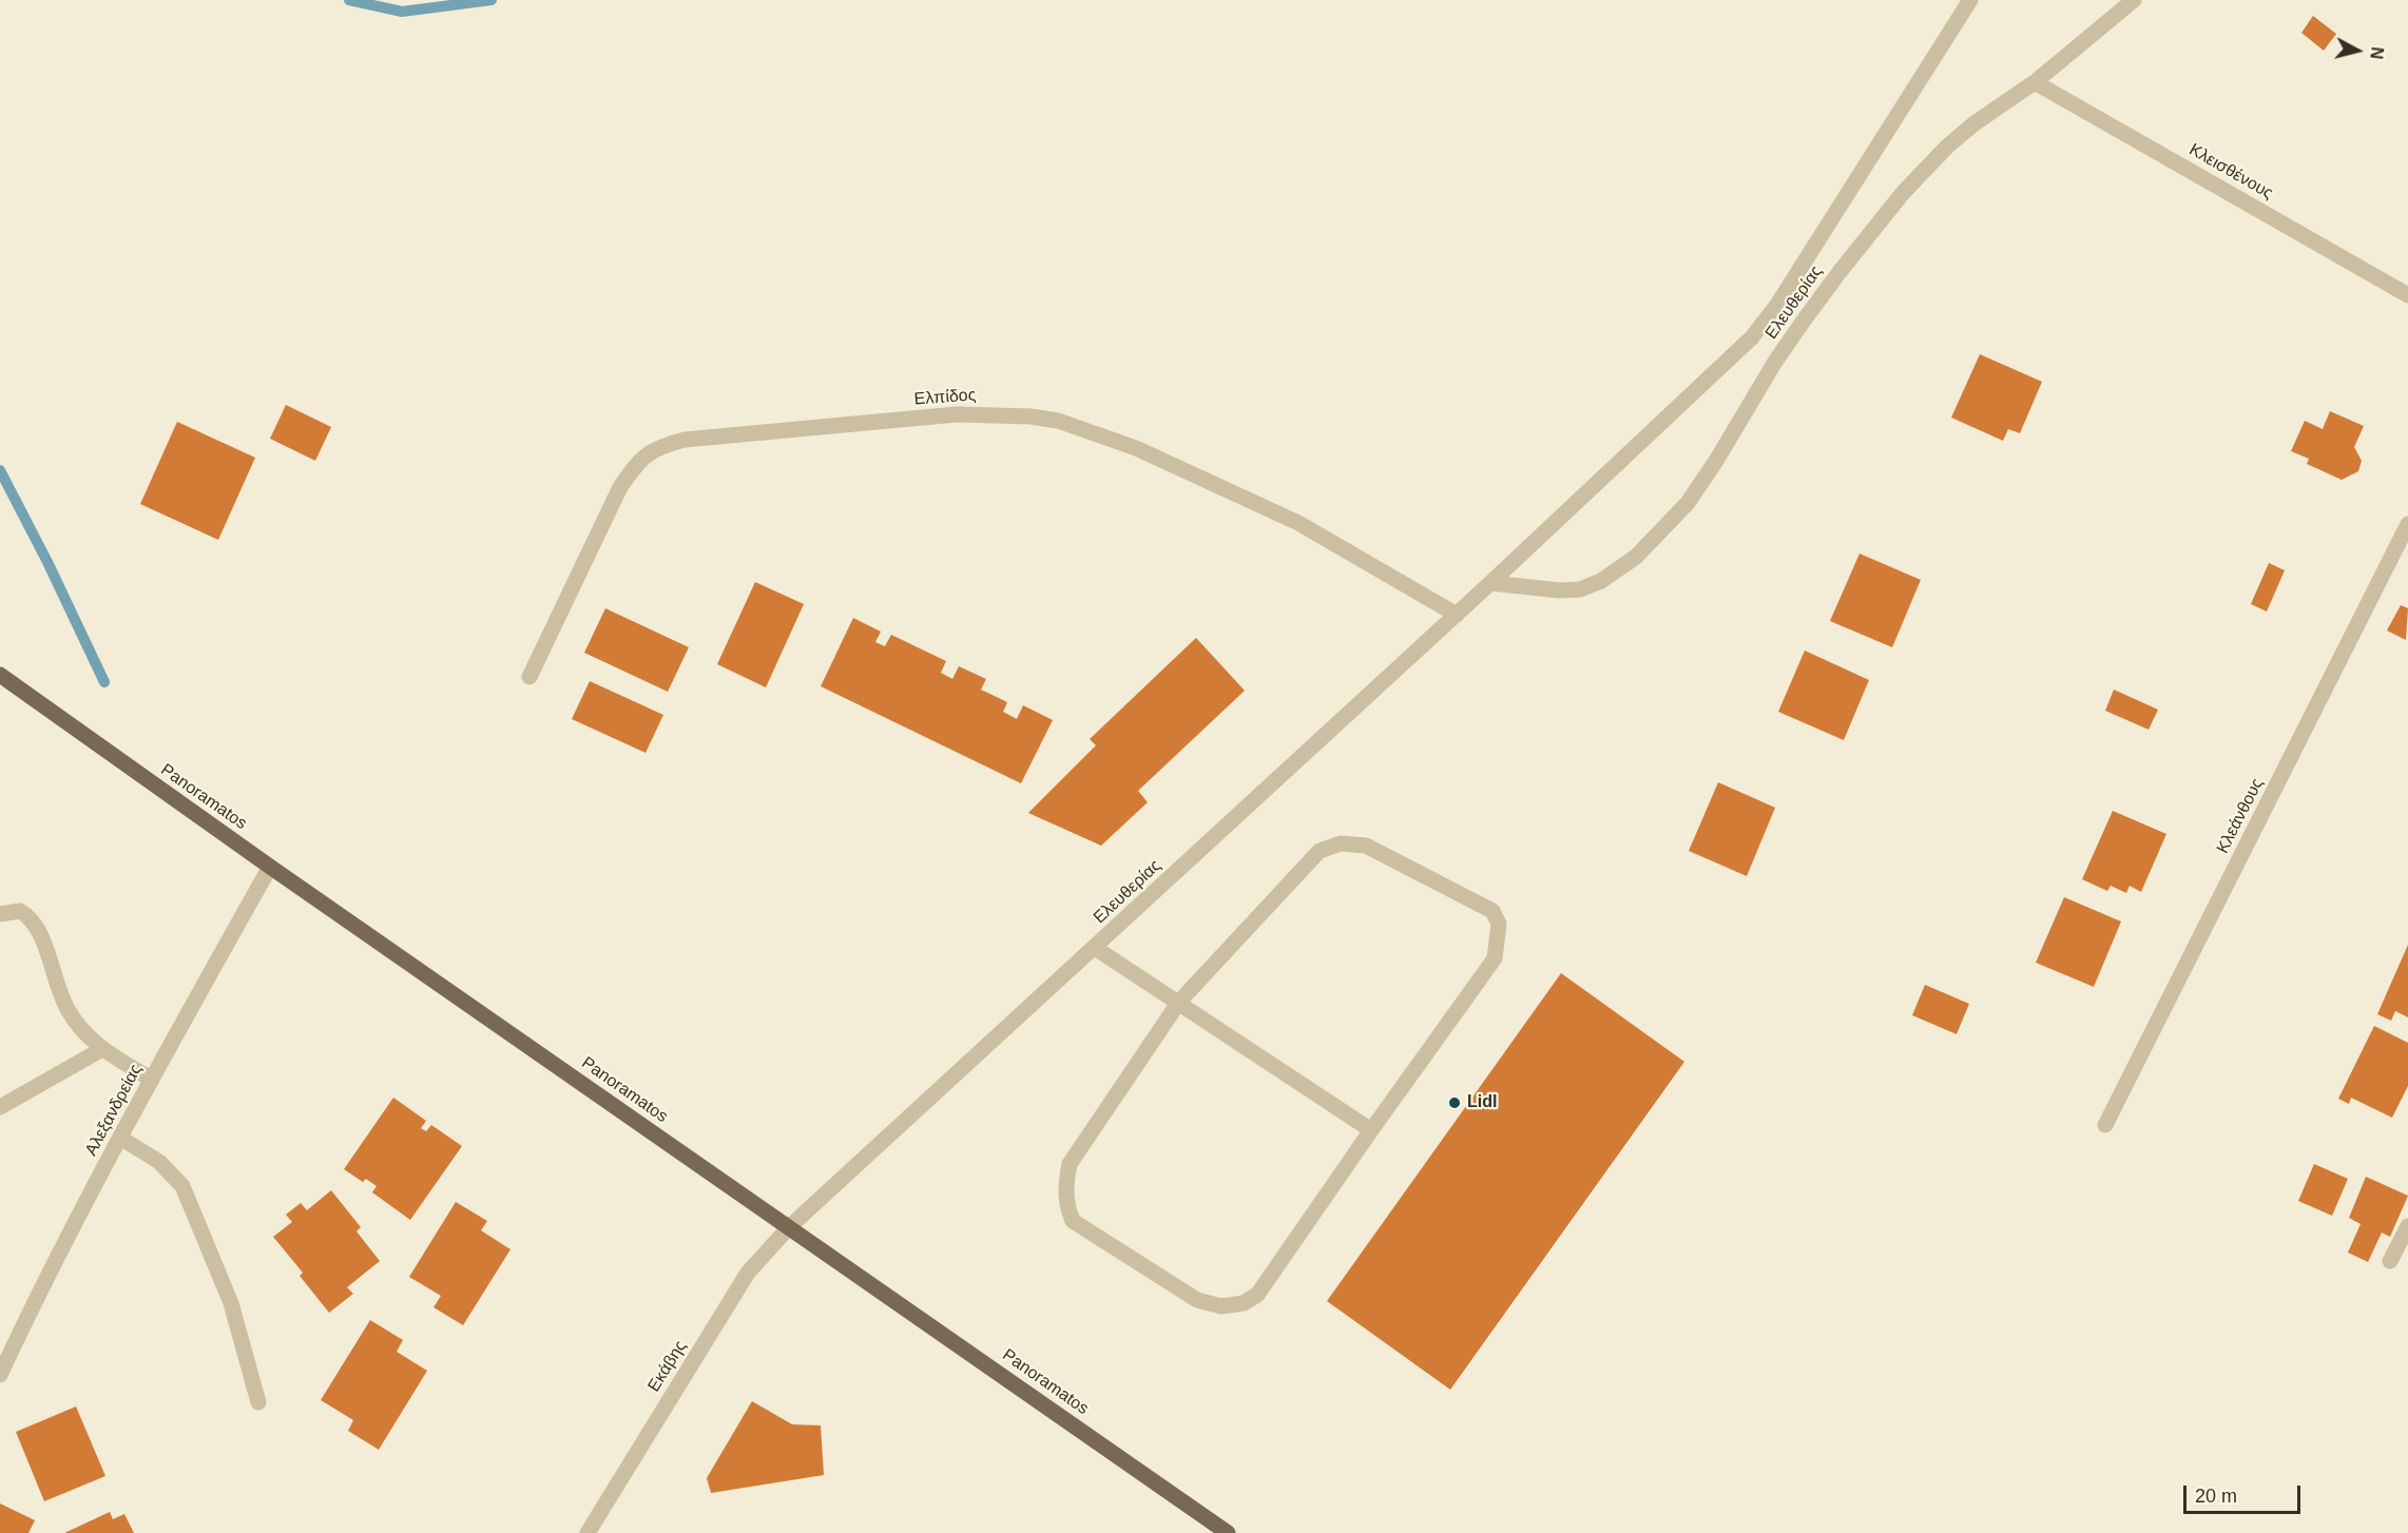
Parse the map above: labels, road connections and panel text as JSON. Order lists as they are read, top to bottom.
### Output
{
  "streets": {
    "main road": ["Panoramatos"],
    "street": [
      "Κλεισθένους",
      "Ελευθερίας",
      "Ελπίδος",
      "Κλεάνθους",
      "Αλεξανδρείας",
      "Εκάβης"
    ]
  },
  "crossings": [
    ["Κλεισθένους", "Ελευθερίας"],
    ["Ελευθερίας", "Ελπίδος"],
    ["Ελευθερίας", "Panoramatos"],
    ["Ελευθερίας", "Εκάβης"],
    ["Panoramatos", "Αλεξανδρείας"],
    ["Panoramatos", "Εκάβης"]
  ],
  "places": ["Lidl"],
  "scale_bar": "20 m",
  "north": "right"
}
